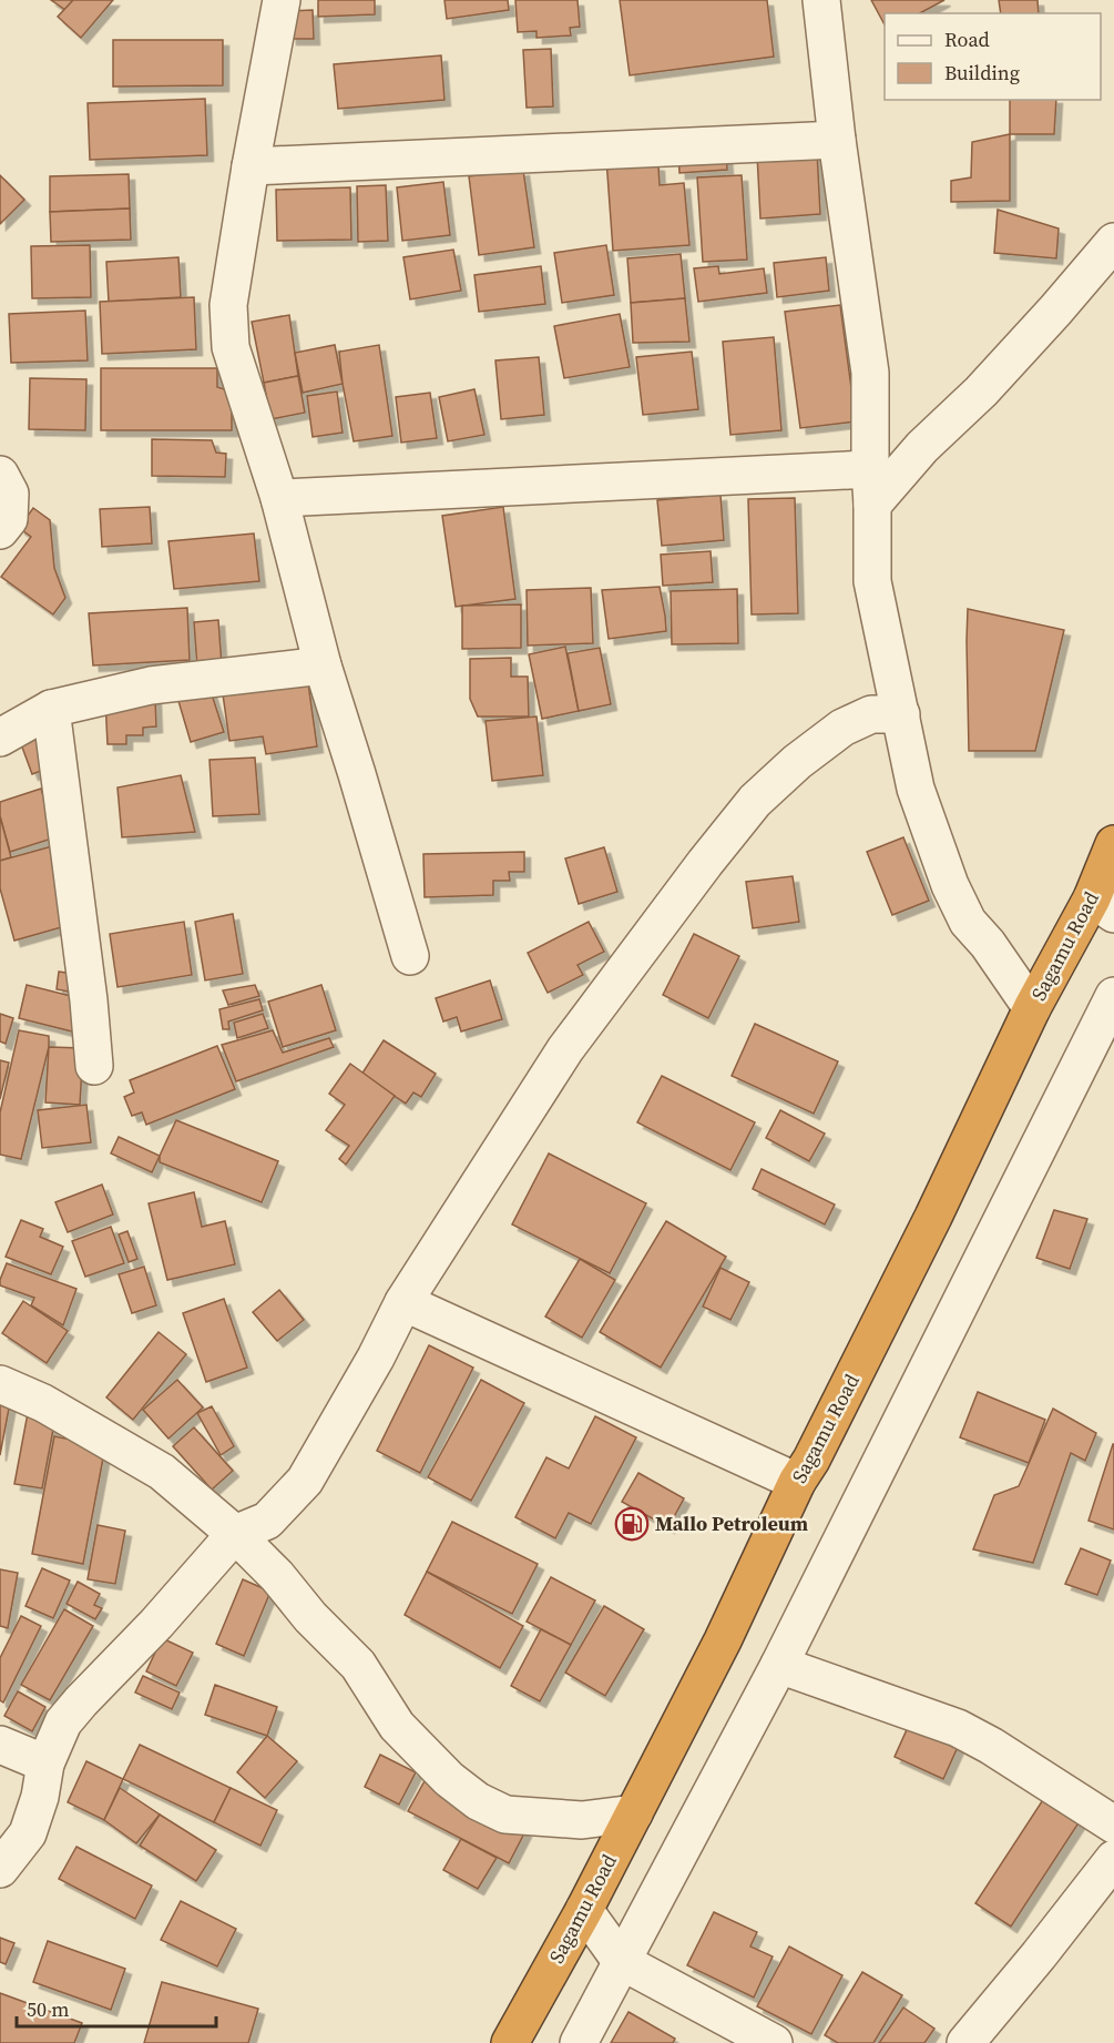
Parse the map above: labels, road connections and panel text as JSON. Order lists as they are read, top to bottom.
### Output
{
  "streets": {
    "highway": ["Sagamu Road"]
  },
  "places": {
    "fuel station": ["Mallo Petroleum"]
  },
  "legend": ["Road", "Building"],
  "scale_bar": "50 m"
}
